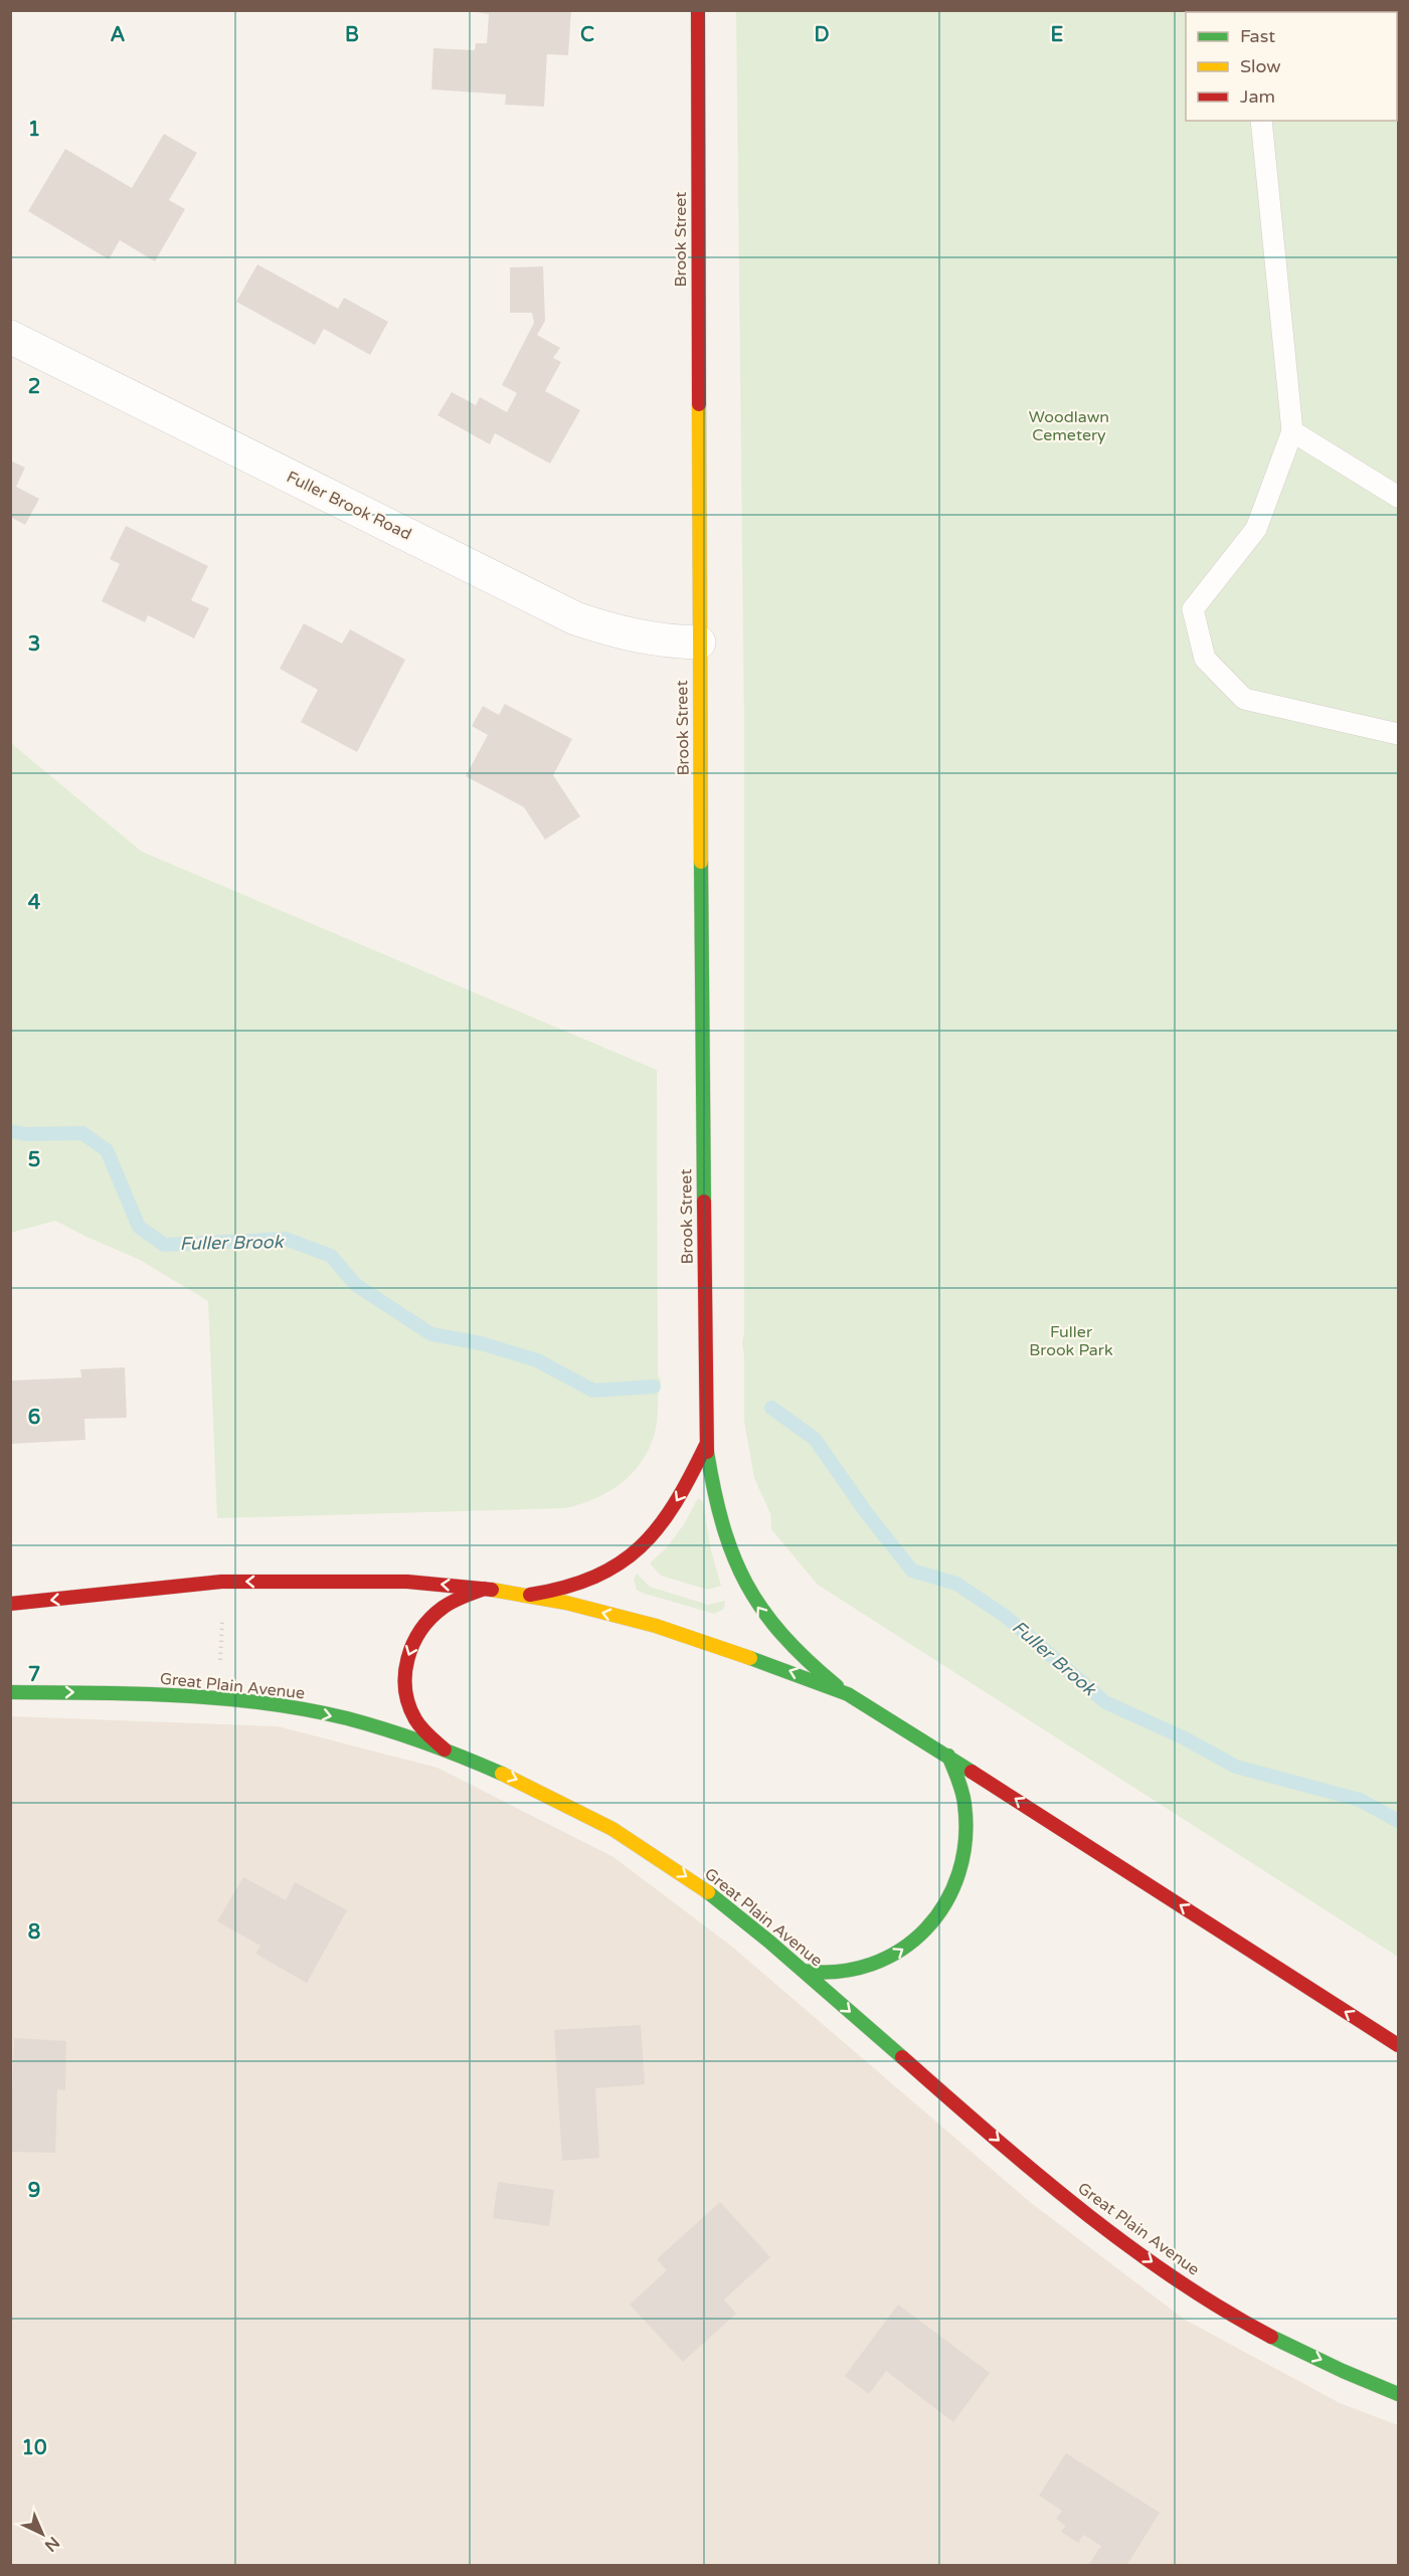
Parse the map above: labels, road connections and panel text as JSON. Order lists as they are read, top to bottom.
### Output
{
  "streets": {
    "main road": ["Brook Street", "Great Plain Avenue"],
    "street": ["Fuller Brook Road"]
  },
  "crossings": [
    ["Brook Street", "Fuller Brook Road"]
  ],
  "one_way": ["Great Plain Avenue"],
  "water": ["Fuller Brook"],
  "parks": ["Woodlawn Cemetery", "Fuller Brook Park"],
  "legend": ["Fast", "Slow", "Jam"],
  "north": "bottom right",
  "grid": {
    "columns": [
      "A",
      "B",
      "C",
      "D",
      "E"
    ],
    "rows": [
      "1",
      "2",
      "3",
      "4",
      "5",
      "6",
      "7",
      "8",
      "9",
      "10"
    ]
  }
}
